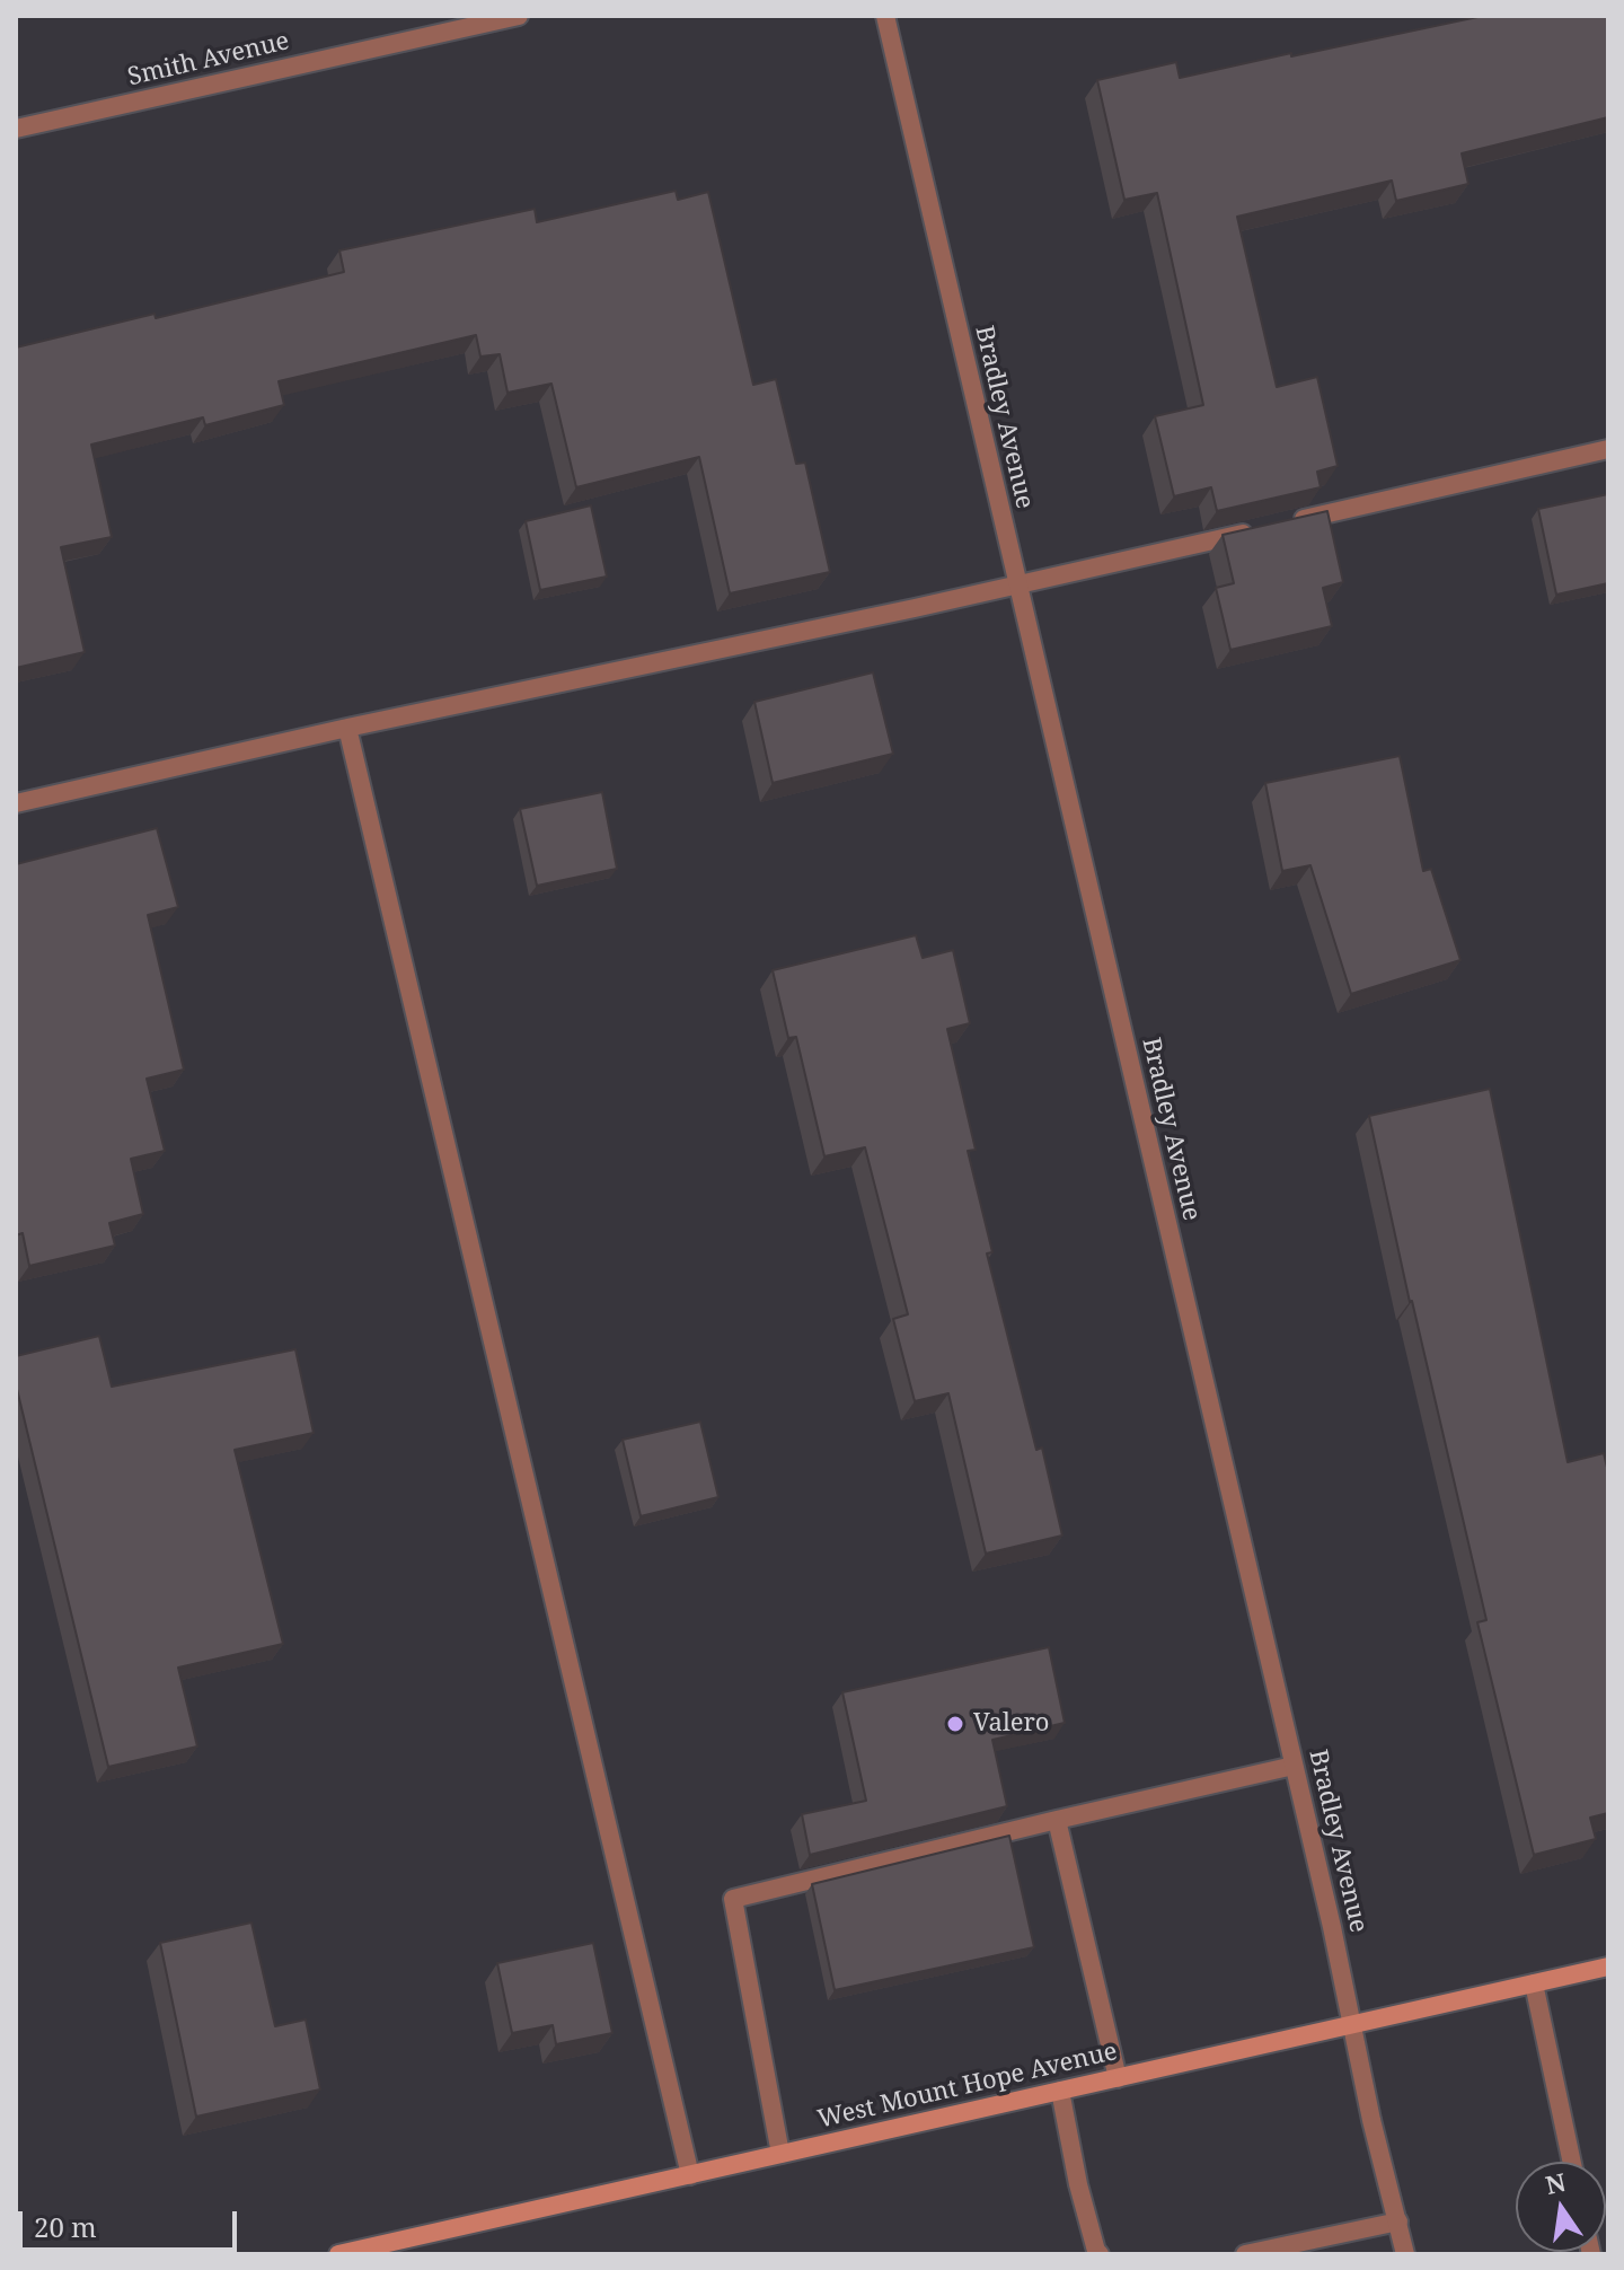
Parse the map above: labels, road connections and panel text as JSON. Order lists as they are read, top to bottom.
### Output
{
  "streets": {
    "street": ["Smith Avenue", "Bradley Avenue", "West Mount Hope Avenue"]
  },
  "crossings": [
    ["Bradley Avenue", "West Mount Hope Avenue"]
  ],
  "places": ["Valero"],
  "scale_bar": "20 m",
  "north": "top"
}
